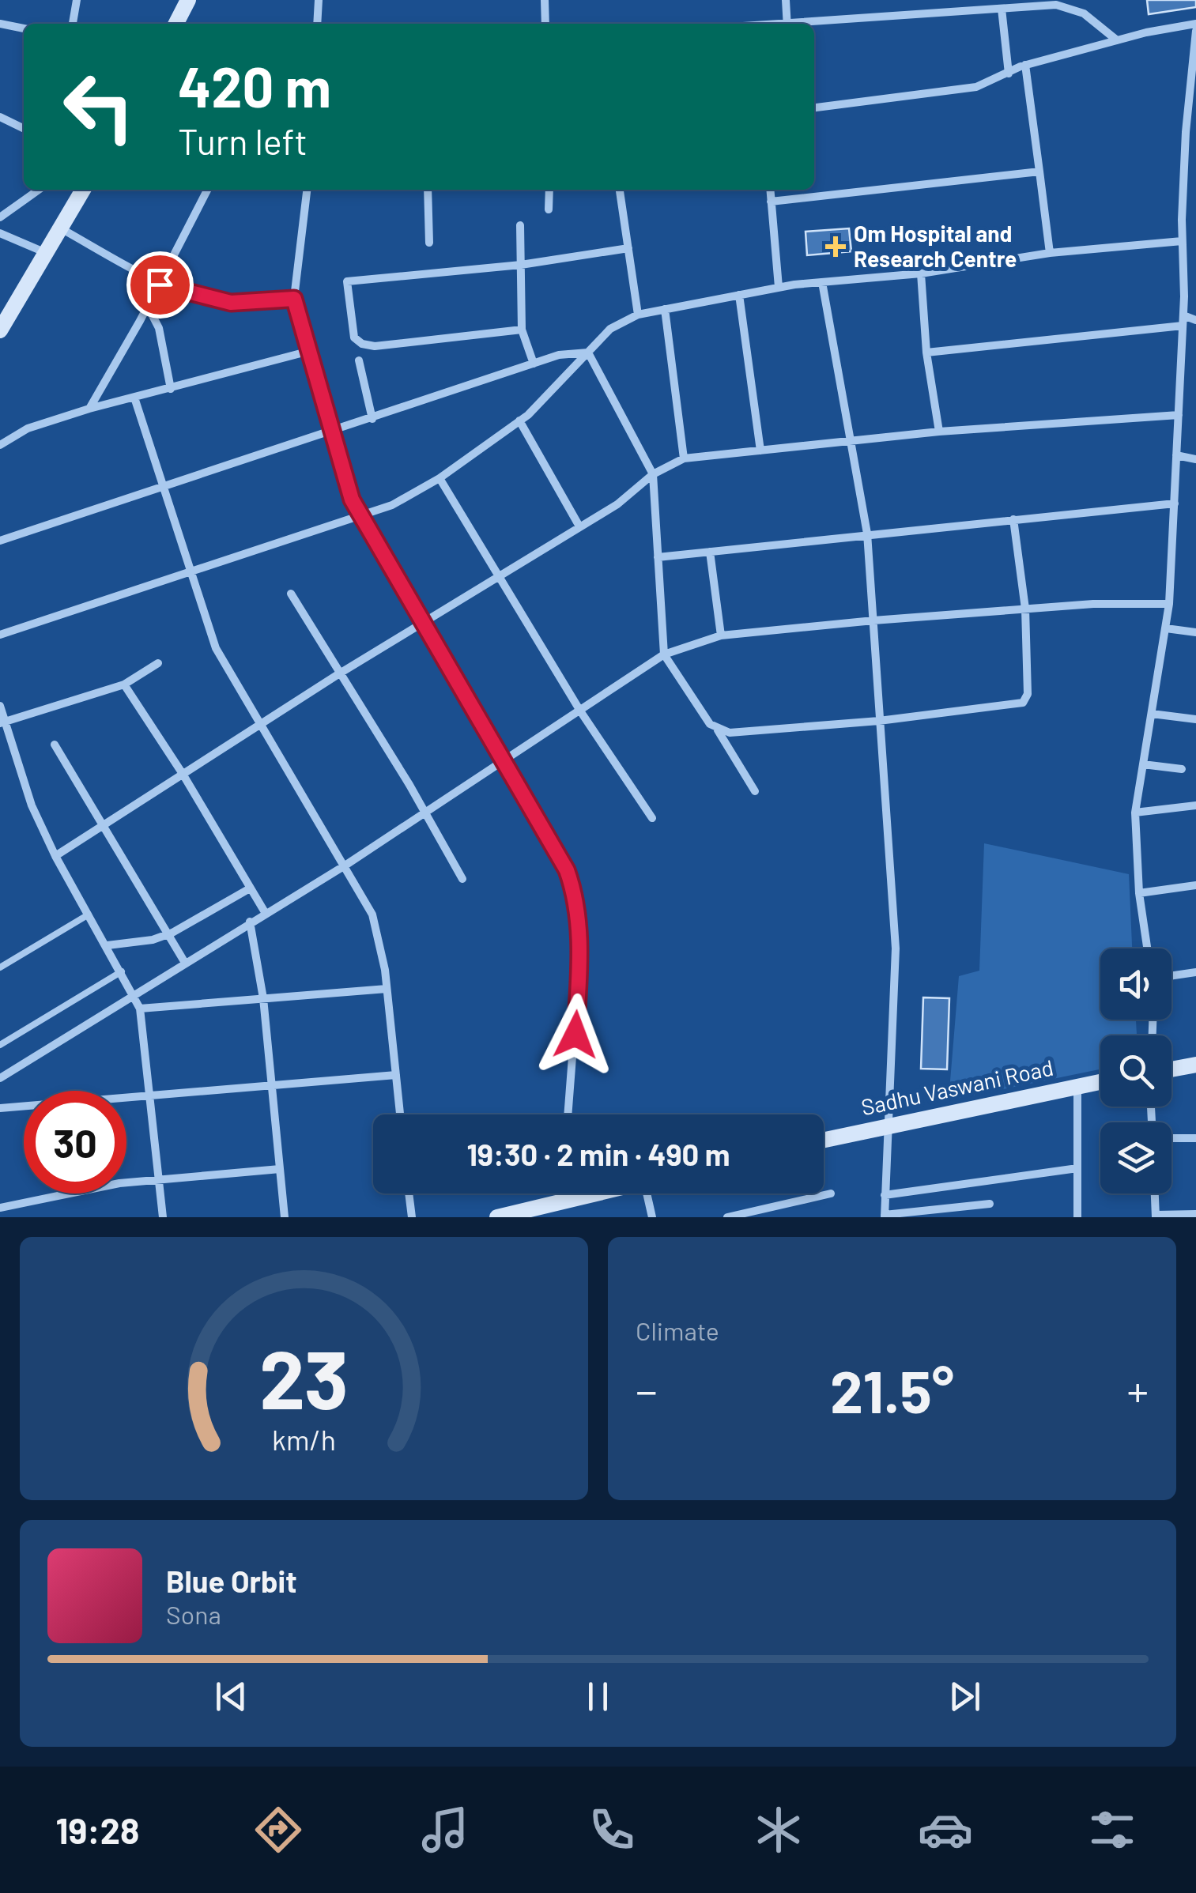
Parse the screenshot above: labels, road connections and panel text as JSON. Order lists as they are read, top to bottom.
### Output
{
  "streets": {
    "street": ["Sadhu Vaswani Road"]
  },
  "places": {
    "health": ["Om Hospital and Research Centre"]
  },
  "page": {
    "turn": ["420 m", "Turn left"],
    "limit": "30",
    "trip": "19:30 · 2 min · 490 m",
    "tile": "Climate",
    "heat": ["−", "21.5°", "+"],
    "song": ["Blue Orbit", "Sona"],
    "tabs": "19:28",
    "gauge": ["23", "km/h"]
  }
}
